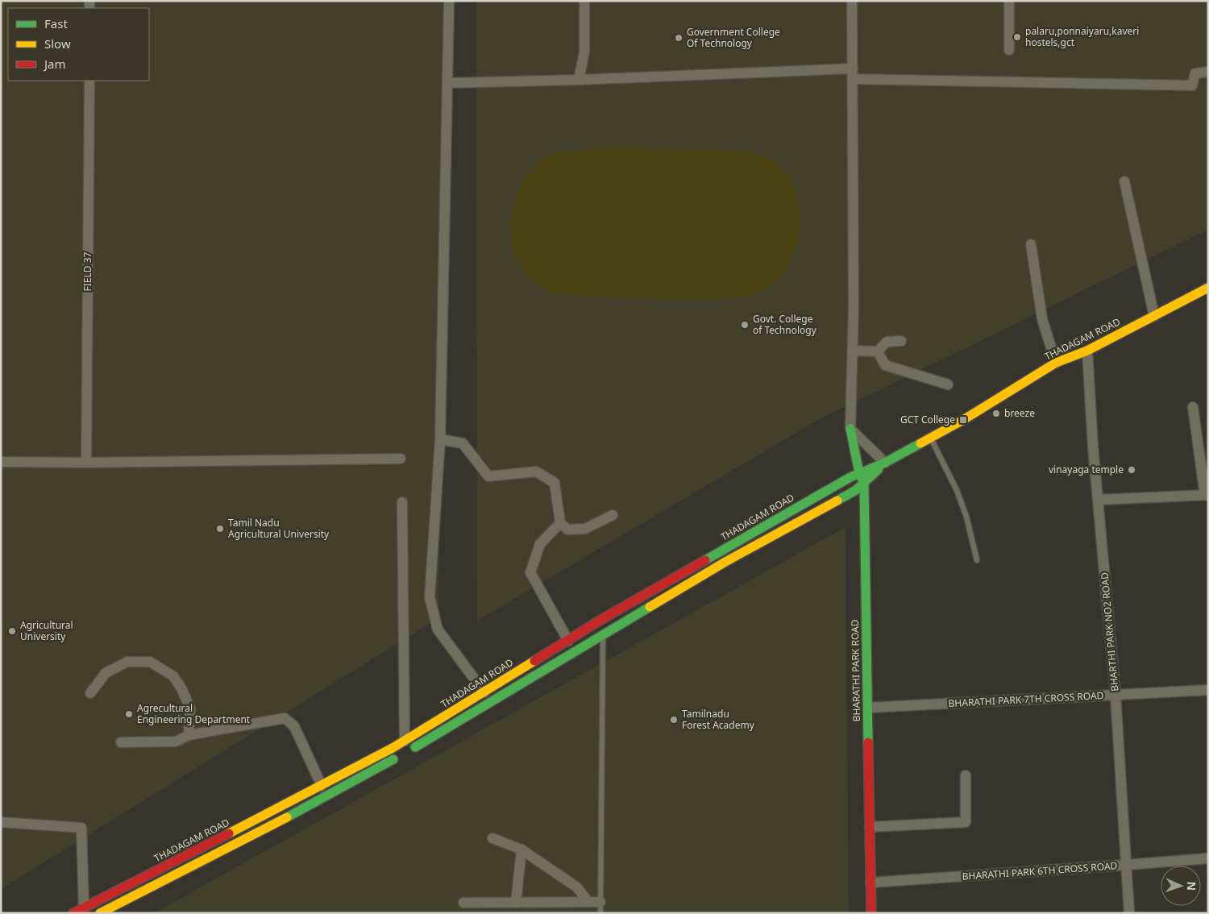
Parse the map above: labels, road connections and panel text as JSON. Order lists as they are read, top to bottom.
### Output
{
  "streets": {
    "main road": ["THADAGAM ROAD", "BHARATHI PARK ROAD"],
    "street": [
      "FIELD 37",
      "BHARTHI PARK NO2 ROAD",
      "BHARATHI PARK 7TH CROSS ROAD",
      "BHARATHI PARK 6TH CROSS ROAD"
    ]
  },
  "crossings": [
    ["THADAGAM ROAD", "BHARTHI PARK NO2 ROAD"],
    ["THADAGAM ROAD", "BHARATHI PARK ROAD"],
    ["BHARTHI PARK NO2 ROAD", "BHARATHI PARK 7TH CROSS ROAD"],
    ["BHARTHI PARK NO2 ROAD", "BHARATHI PARK 6TH CROSS ROAD"],
    ["BHARATHI PARK ROAD", "BHARATHI PARK 7TH CROSS ROAD"],
    ["BHARATHI PARK ROAD", "BHARATHI PARK 6TH CROSS ROAD"]
  ],
  "places": {
    "other": [
      "palaru,ponnaiyaru,kaveri hostels,gct",
      "Government College Of Technology",
      "Govt. College of Technology",
      "breeze",
      "vinayaga temple",
      "Tamil Nadu Agricultural University",
      "Agricultural University",
      "Agrecultural Engineering Department",
      "Tamilnadu Forest Academy"
    ],
    "transit": ["GCT College"]
  },
  "legend": ["Fast", "Slow", "Jam"],
  "north": "right"
}
